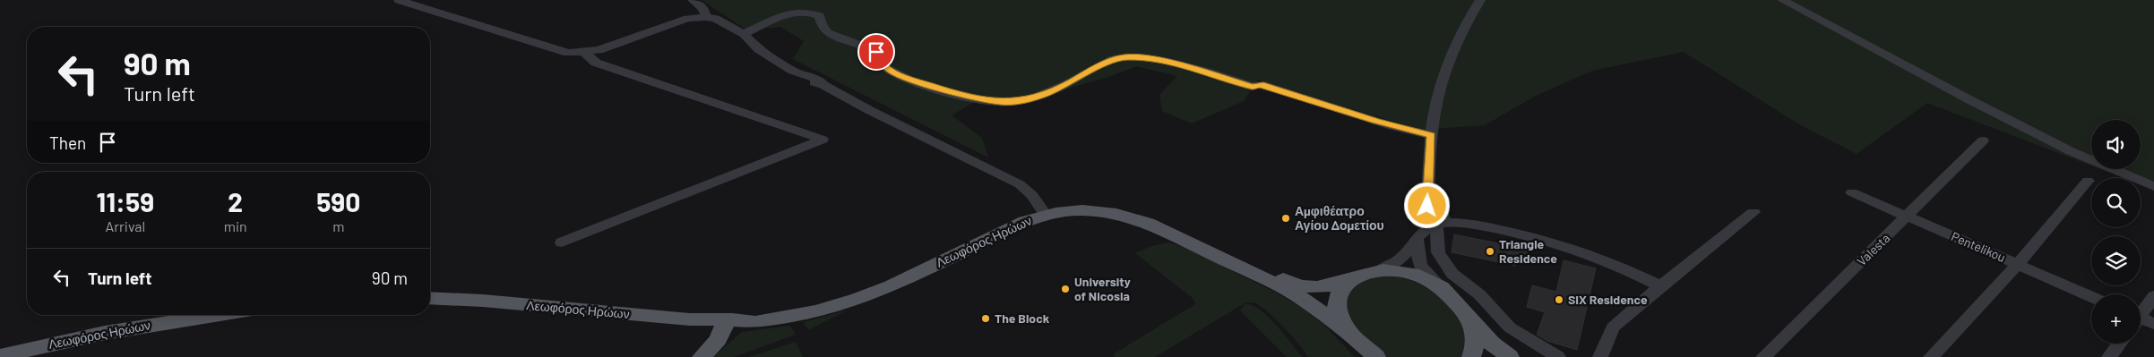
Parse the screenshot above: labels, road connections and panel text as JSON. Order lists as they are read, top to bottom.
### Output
{
  "streets": {
    "main road": ["Λεωφόρος Ηρώων"],
    "street": ["Pentelikou", "Valesta"]
  },
  "crossings": [
    ["Pentelikou", "Valesta"]
  ],
  "places": [
    "Αμφιθέατρο Αγίου Δομετίου",
    "Triangle Residence",
    "University of Nicosia",
    "SIX Residence",
    "The Block"
  ],
  "page": {
    "turn": ["90 m", "Turn left"],
    "map_buttons": "+",
    "then": "Then",
    "eta": [
      "11:59",
      "Arrival",
      "2",
      "min",
      "590",
      "m"
    ],
    "list": [
      {
        "name": "Turn left",
        "value": "90 m"
      }
    ]
  }
}
